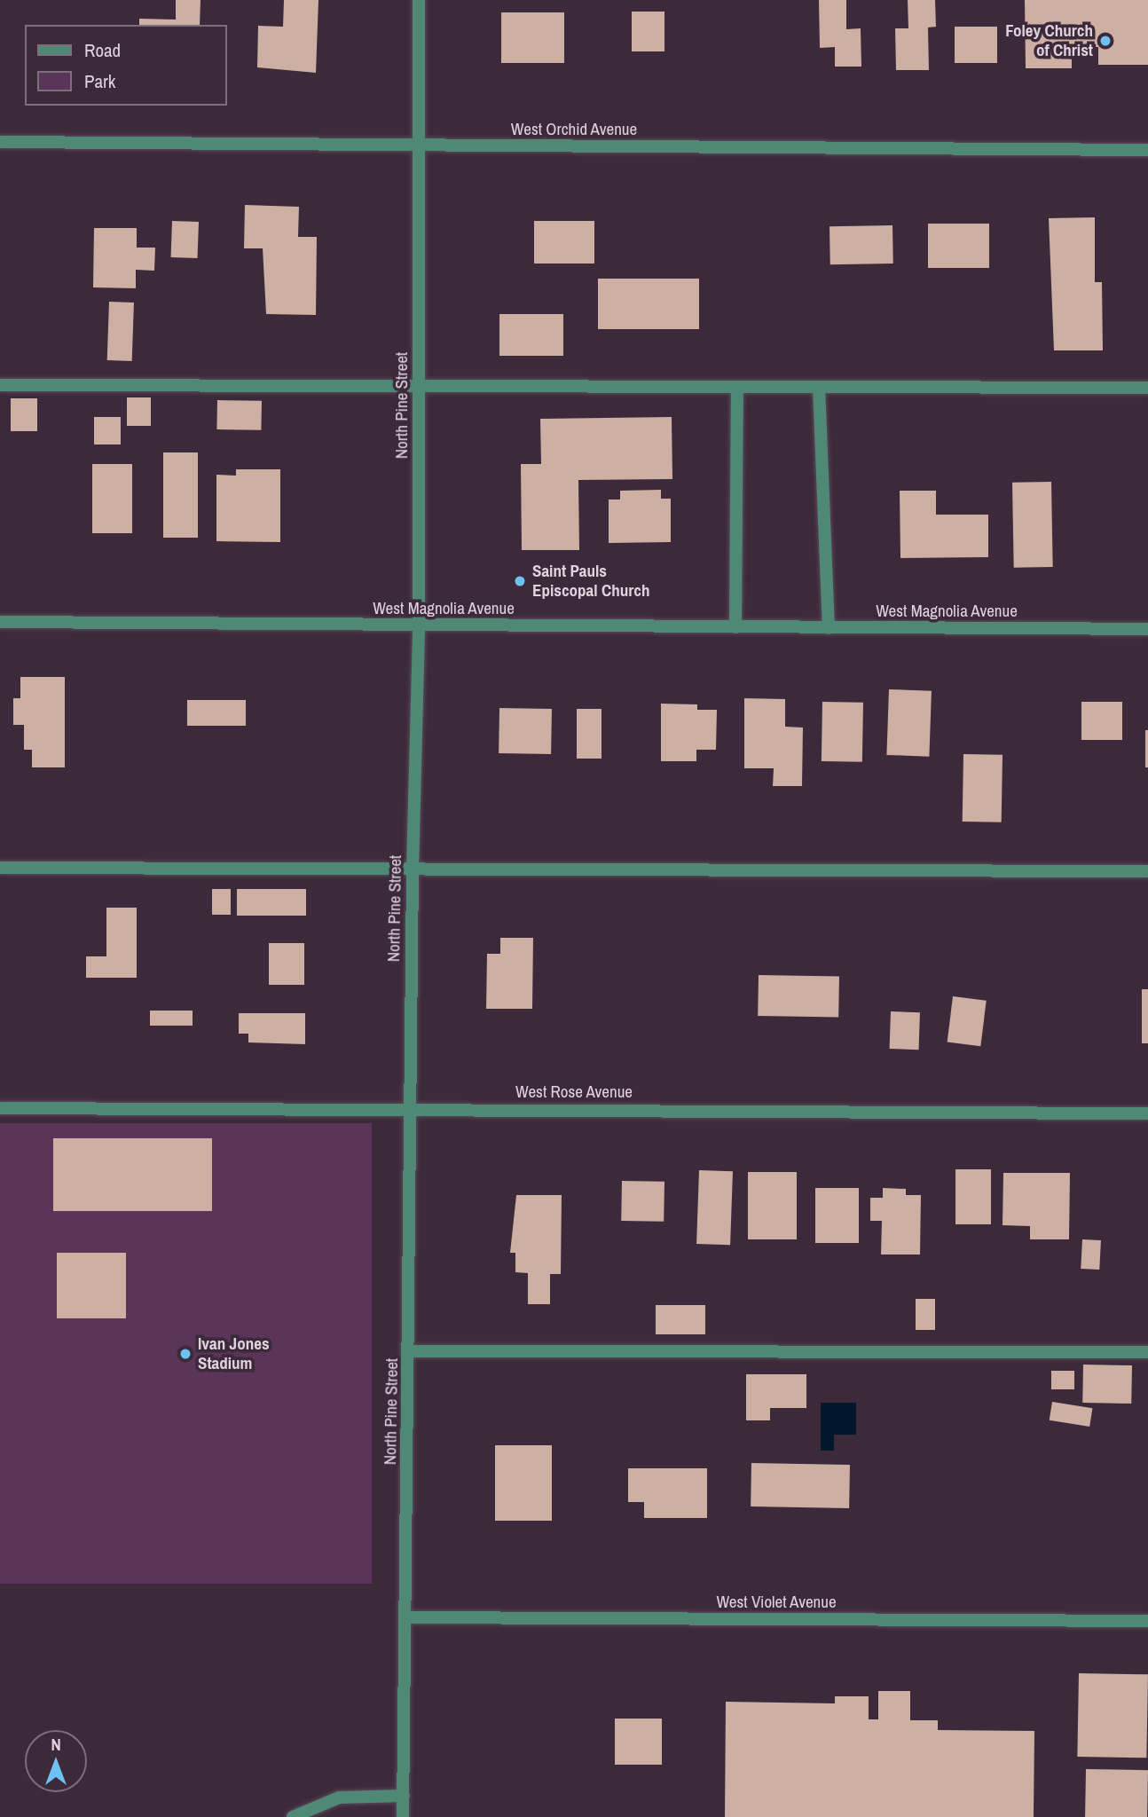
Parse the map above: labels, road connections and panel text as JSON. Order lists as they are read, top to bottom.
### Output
{
  "streets": {
    "street": [
      "West Orchid Avenue",
      "North Pine Street",
      "West Magnolia Avenue",
      "West Rose Avenue",
      "West Violet Avenue"
    ]
  },
  "crossings": [
    ["West Orchid Avenue", "North Pine Street"],
    ["North Pine Street", "West Magnolia Avenue"],
    ["North Pine Street", "West Rose Avenue"],
    ["North Pine Street", "West Violet Avenue"]
  ],
  "places": ["Foley Church of Christ", "Saint Pauls Episcopal Church", "Ivan Jones Stadium"],
  "legend": ["Road", "Park"],
  "north": "top"
}
